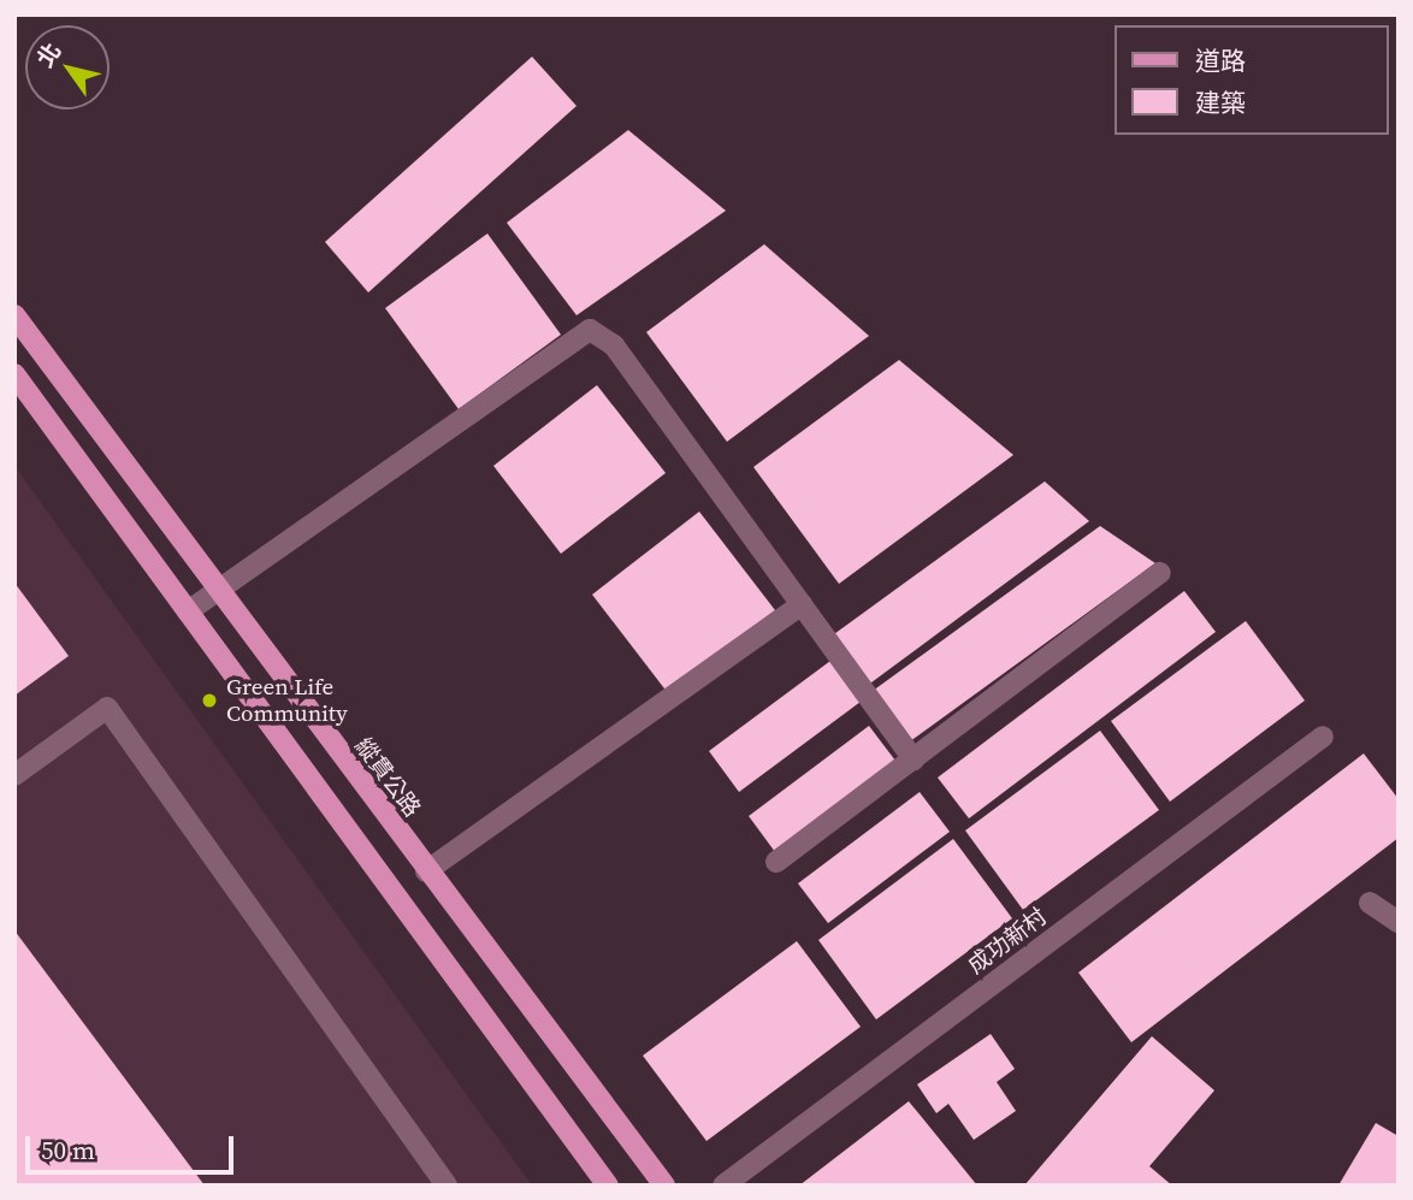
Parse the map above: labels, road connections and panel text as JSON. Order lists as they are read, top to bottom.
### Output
{
  "streets": {
    "main road": ["縱貫公路"],
    "lane": ["成功新村"]
  },
  "places": ["Green Life Community"],
  "legend": ["道路", "建築"],
  "scale_bar": "50 m",
  "north": "top left"
}
